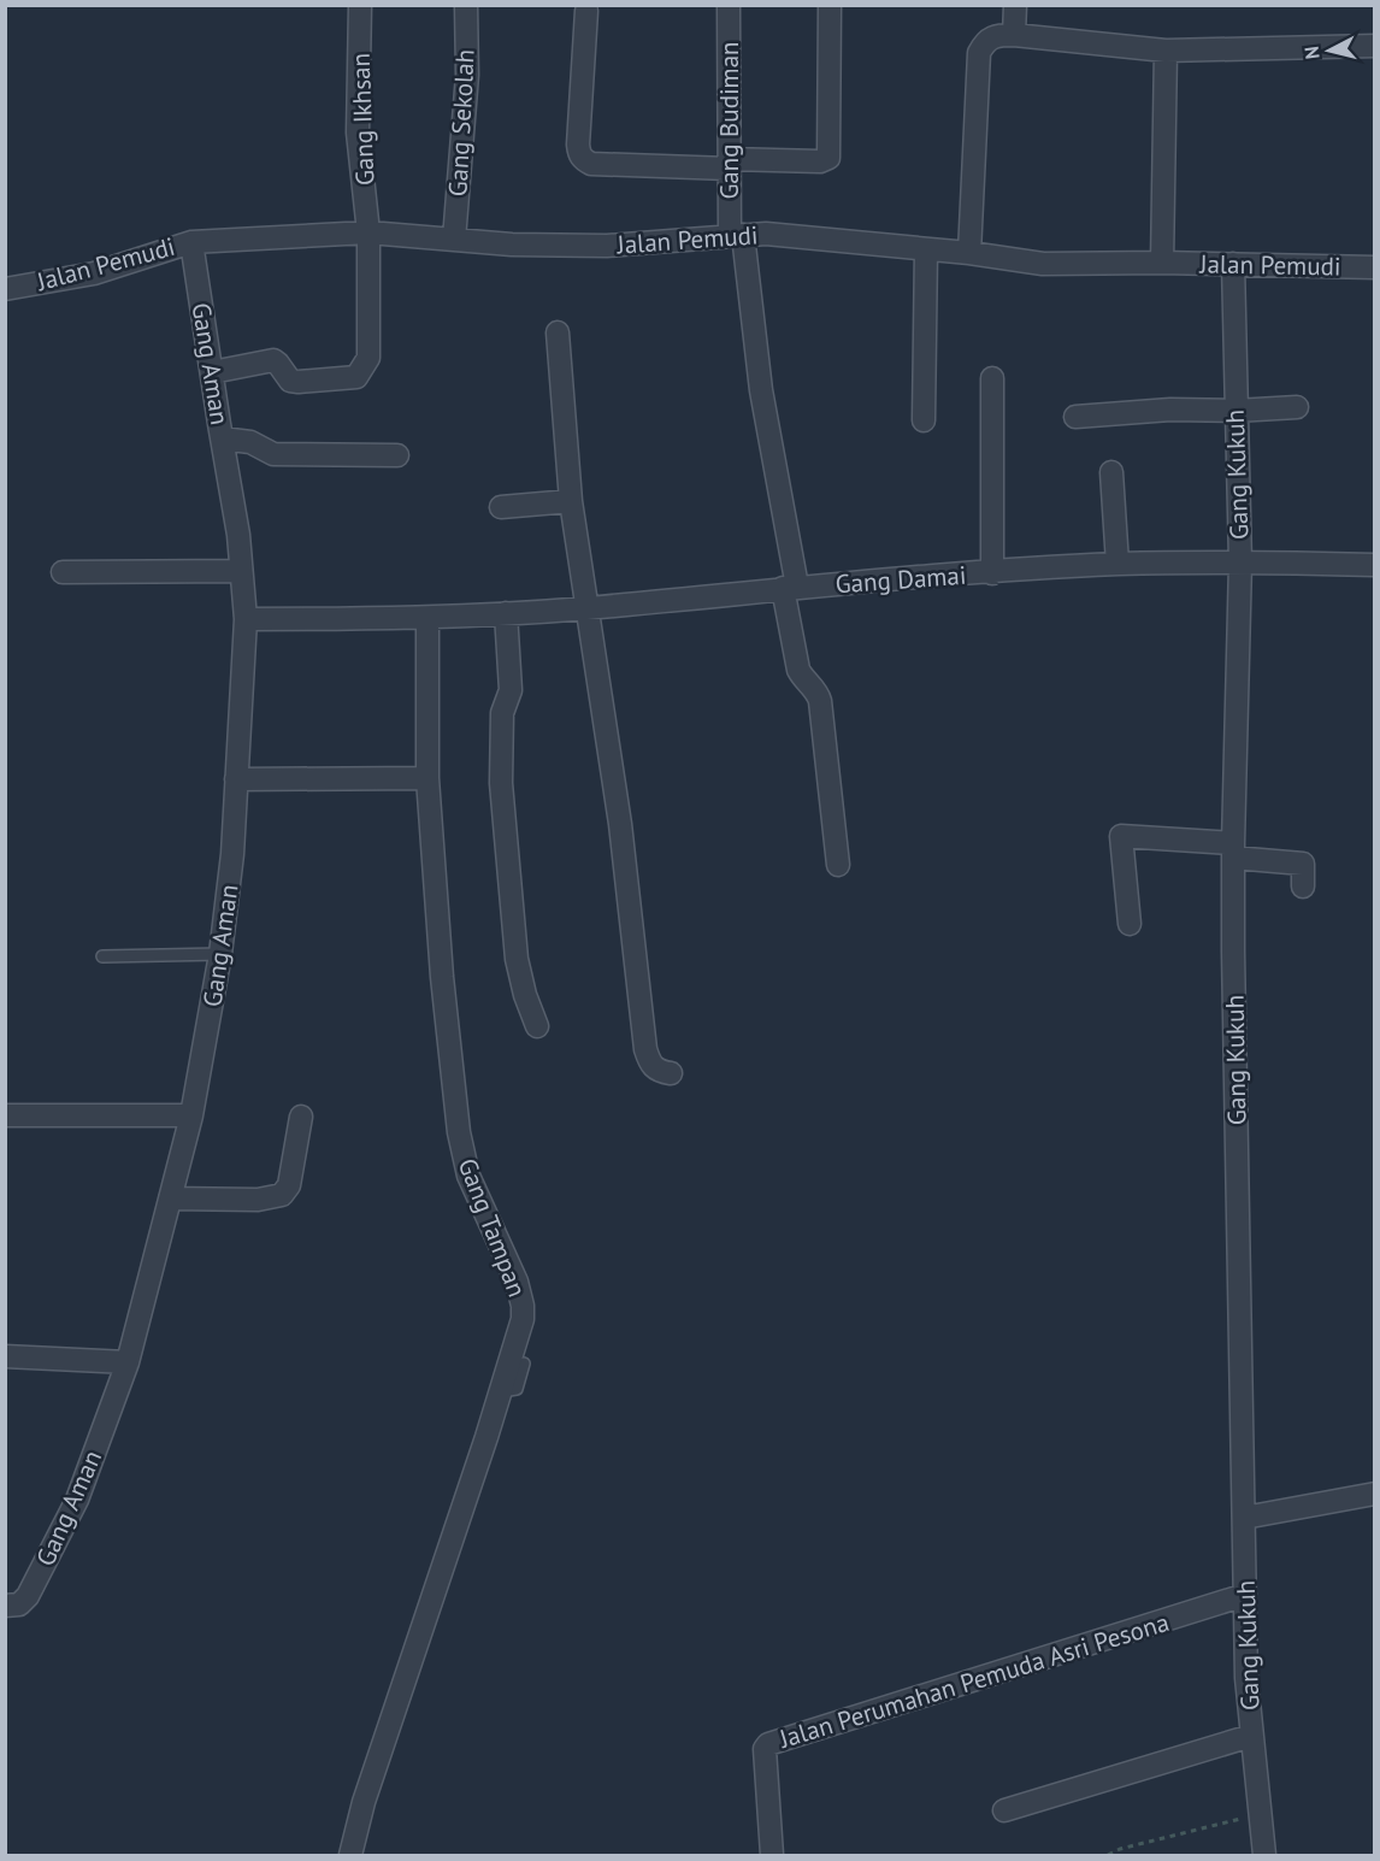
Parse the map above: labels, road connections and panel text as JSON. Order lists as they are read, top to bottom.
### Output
{
  "streets": {
    "street": [
      "Gang Ikhsan",
      "Gang Budiman",
      "Gang Sekolah",
      "Jalan Pemudi",
      "Gang Aman",
      "Gang Kukuh",
      "Gang Damai",
      "Gang Tampan",
      "Jalan Perumahan Pemuda Asri Pesona"
    ]
  },
  "crossings": [
    ["Gang Ikhsan", "Jalan Pemudi"],
    ["Gang Ikhsan", "Gang Aman"],
    ["Gang Budiman", "Jalan Pemudi"],
    ["Gang Budiman", "Gang Damai"],
    ["Gang Sekolah", "Jalan Pemudi"],
    ["Jalan Pemudi", "Gang Aman"],
    ["Jalan Pemudi", "Gang Kukuh"],
    ["Gang Aman", "Gang Damai"],
    ["Gang Kukuh", "Gang Damai"],
    ["Gang Kukuh", "Jalan Perumahan Pemuda Asri Pesona"],
    ["Gang Damai", "Gang Tampan"]
  ],
  "north": "left"
}
